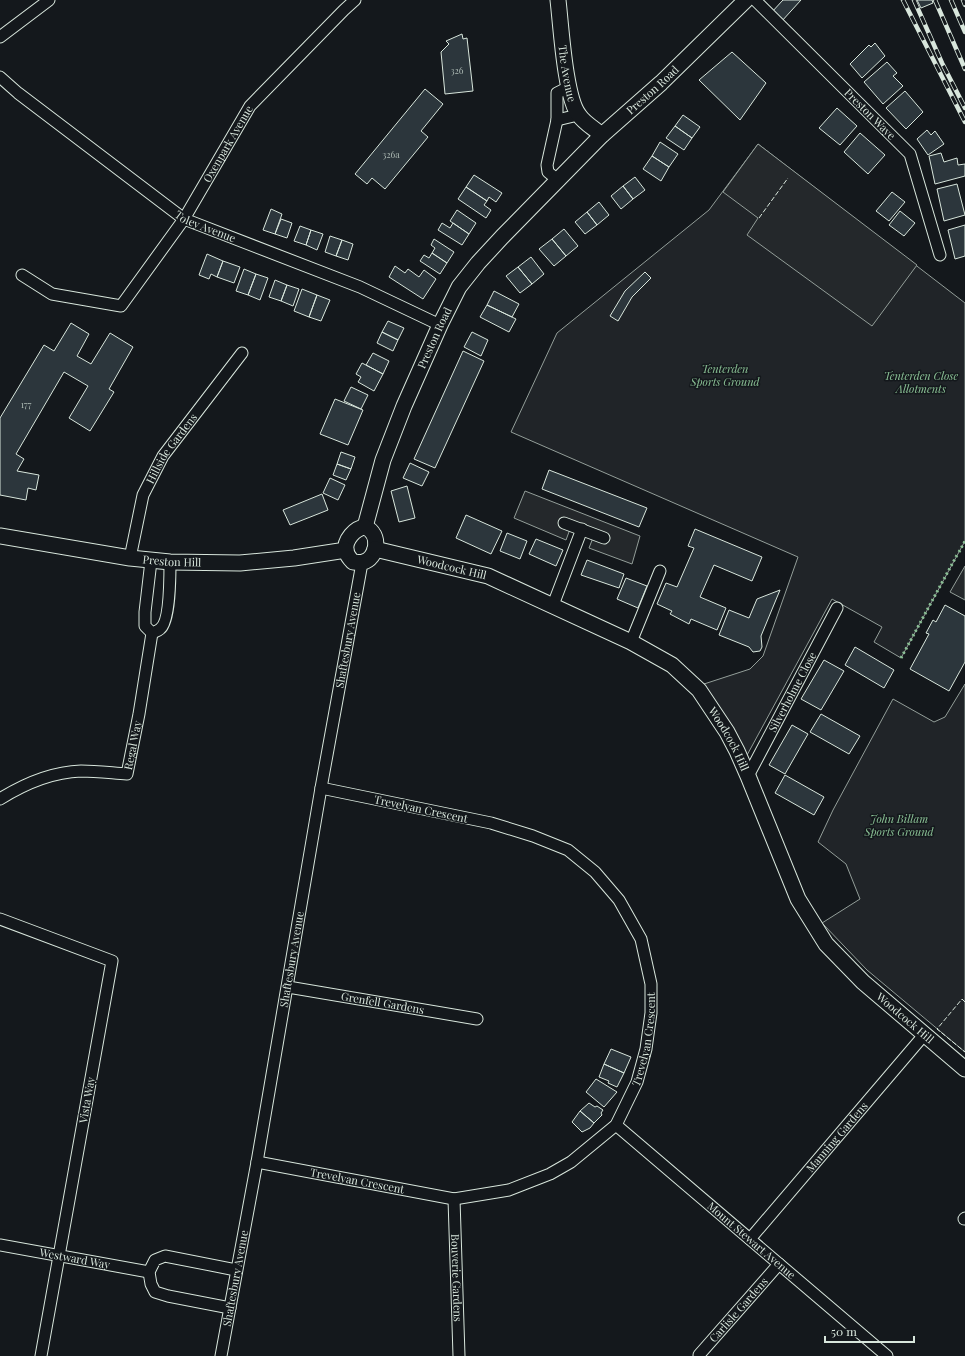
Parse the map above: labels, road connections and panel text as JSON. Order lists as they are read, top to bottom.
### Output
{
  "streets": {
    "street": [
      "The Avenue",
      "Preston Road",
      "Preston Waye",
      "Oxenpark Avenue",
      "Toley Avenue",
      "Hillside Gardens",
      "Preston Hill",
      "Woodcock Hill",
      "Shaftesbury Avenue",
      "Silverholme Close",
      "Regal Way",
      "Trevelyan Crescent",
      "Grenfell Gardens",
      "Vista Way",
      "Manning Gardens",
      "Mount Stewart Avenue",
      "Westward Way",
      "Bouverie Gardens",
      "Carlisle Gardens"
    ]
  },
  "crossings": [
    ["The Avenue", "Preston Road"],
    ["Preston Road", "Toley Avenue"],
    ["Preston Road", "Preston Hill"],
    ["Preston Road", "Woodcock Hill"],
    ["Preston Road", "Shaftesbury Avenue"],
    ["Oxenpark Avenue", "Toley Avenue"],
    ["Hillside Gardens", "Preston Hill"],
    ["Preston Hill", "Woodcock Hill"],
    ["Preston Hill", "Shaftesbury Avenue"],
    ["Woodcock Hill", "Shaftesbury Avenue"],
    ["Woodcock Hill", "Silverholme Close"],
    ["Woodcock Hill", "Manning Gardens"],
    ["Shaftesbury Avenue", "Trevelyan Crescent"],
    ["Shaftesbury Avenue", "Grenfell Gardens"],
    ["Trevelyan Crescent", "Mount Stewart Avenue"],
    ["Trevelyan Crescent", "Bouverie Gardens"],
    ["Vista Way", "Westward Way"],
    ["Manning Gardens", "Mount Stewart Avenue"],
    ["Mount Stewart Avenue", "Carlisle Gardens"]
  ],
  "parks": ["Tenterden Sports Ground", "Tenterden Close Allotments", "John Billam Sports Ground"],
  "house_numbers": ["326", "326a", "177"],
  "scale_bar": "50 m"
}
